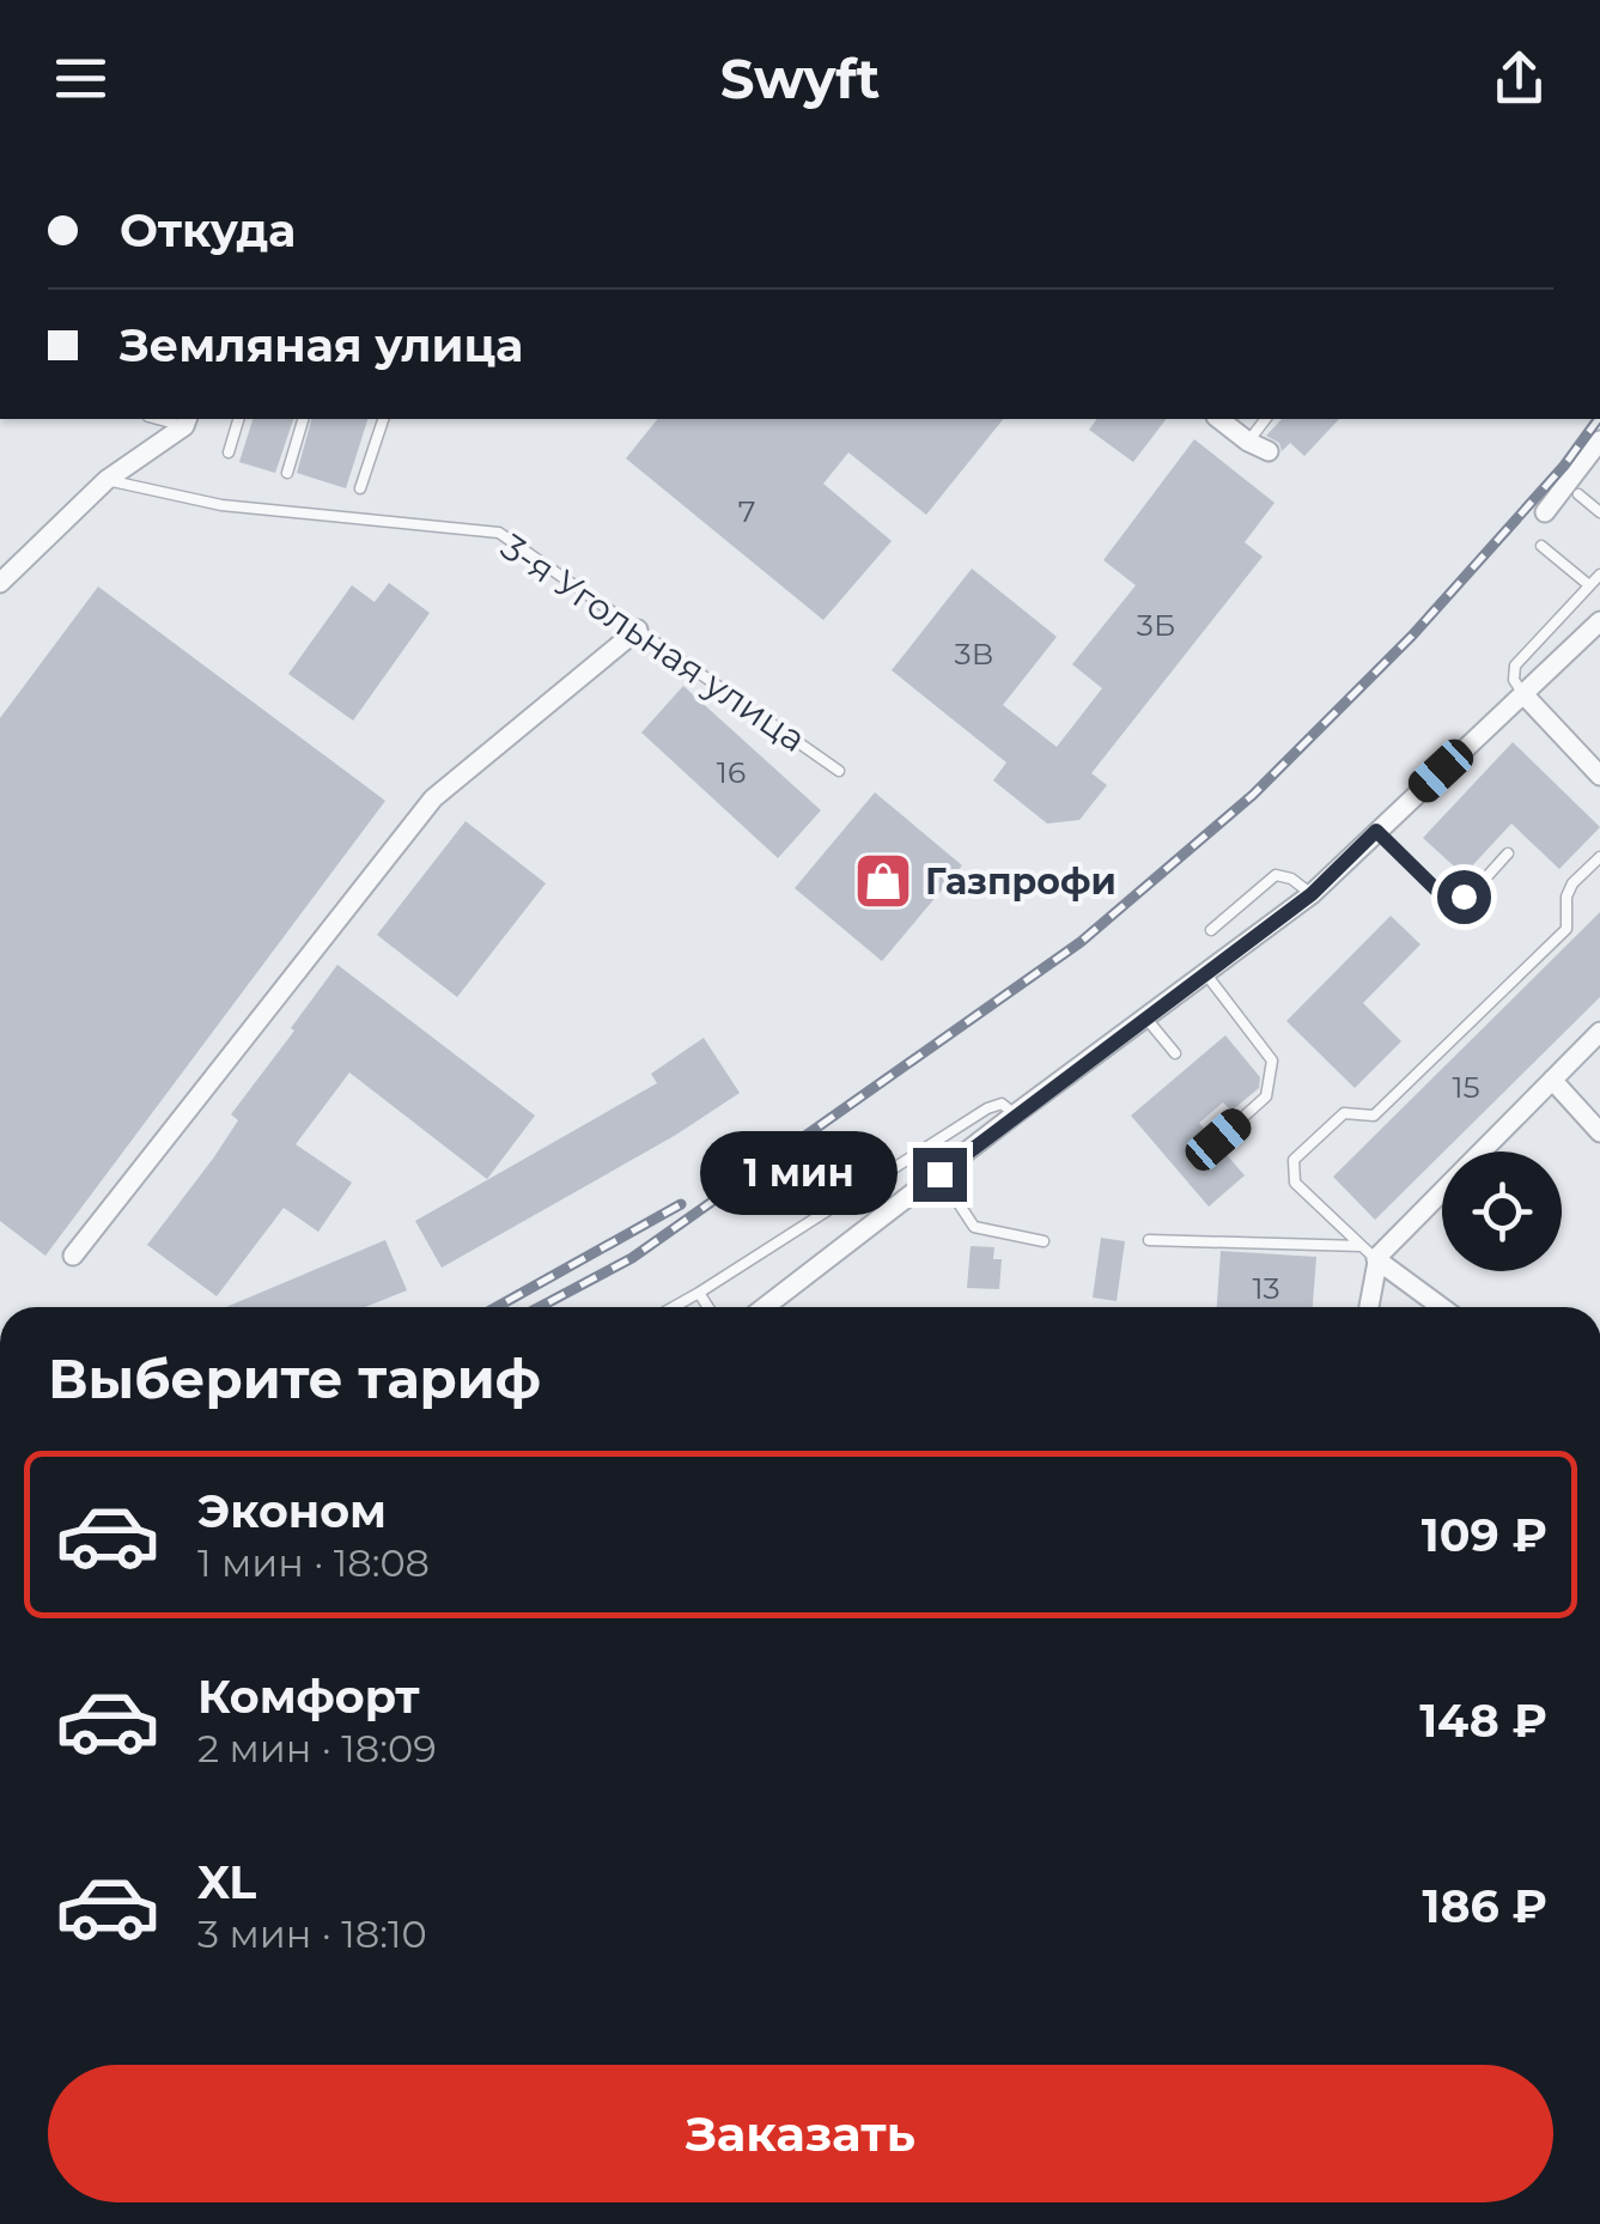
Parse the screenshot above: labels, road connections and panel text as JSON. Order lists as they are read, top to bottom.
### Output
{
  "streets": {
    "lane": ["3-я Угольная улица"]
  },
  "places": {
    "shop": ["Газпрофи"]
  },
  "house_numbers": [
    "7",
    "3Б",
    "3В",
    "16",
    "15",
    "13"
  ],
  "page": {
    "header": "Swyft",
    "banner": ["Откуда", "Земляная улица"],
    "bubble": "1 мин",
    "heading": "Выберите тариф",
    "list": [
      {
        "name": "Эконом",
        "note": "1 мин · 18:08",
        "value": "109 ₽"
      },
      {
        "name": "Комфорт",
        "note": "2 мин · 18:09",
        "value": "148 ₽"
      },
      {
        "name": "XL",
        "note": "3 мин · 18:10",
        "value": "186 ₽"
      }
    ],
    "buttons": "Заказать"
  }
}
